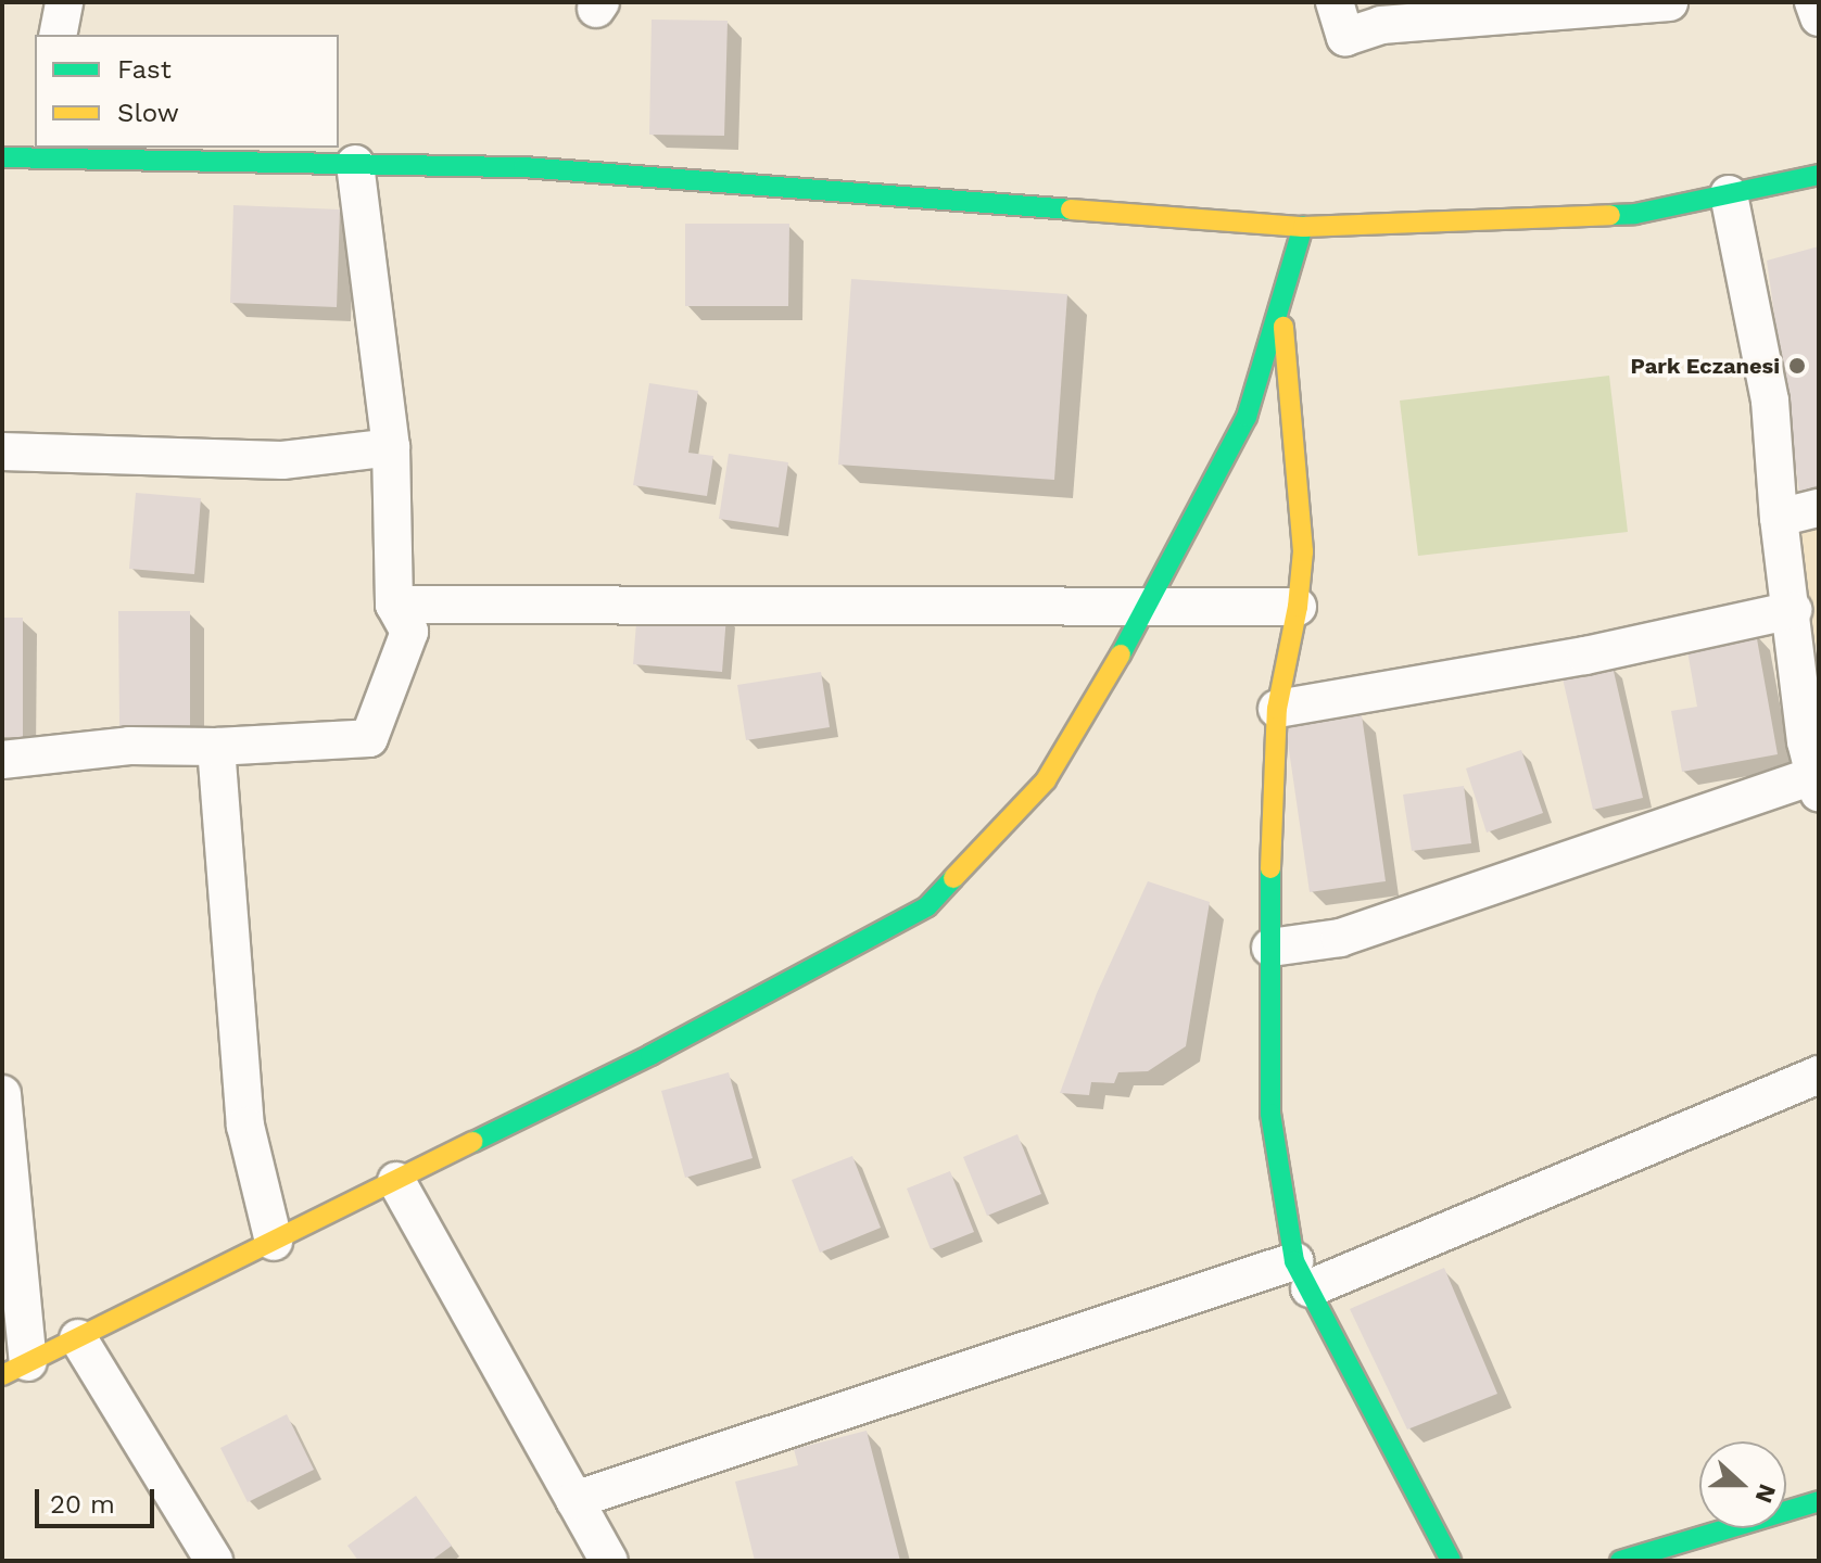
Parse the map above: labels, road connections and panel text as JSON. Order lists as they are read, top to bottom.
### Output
{
  "places": ["Park Eczanesi"],
  "legend": ["Fast", "Slow"],
  "scale_bar": "20 m",
  "north": "right"
}
